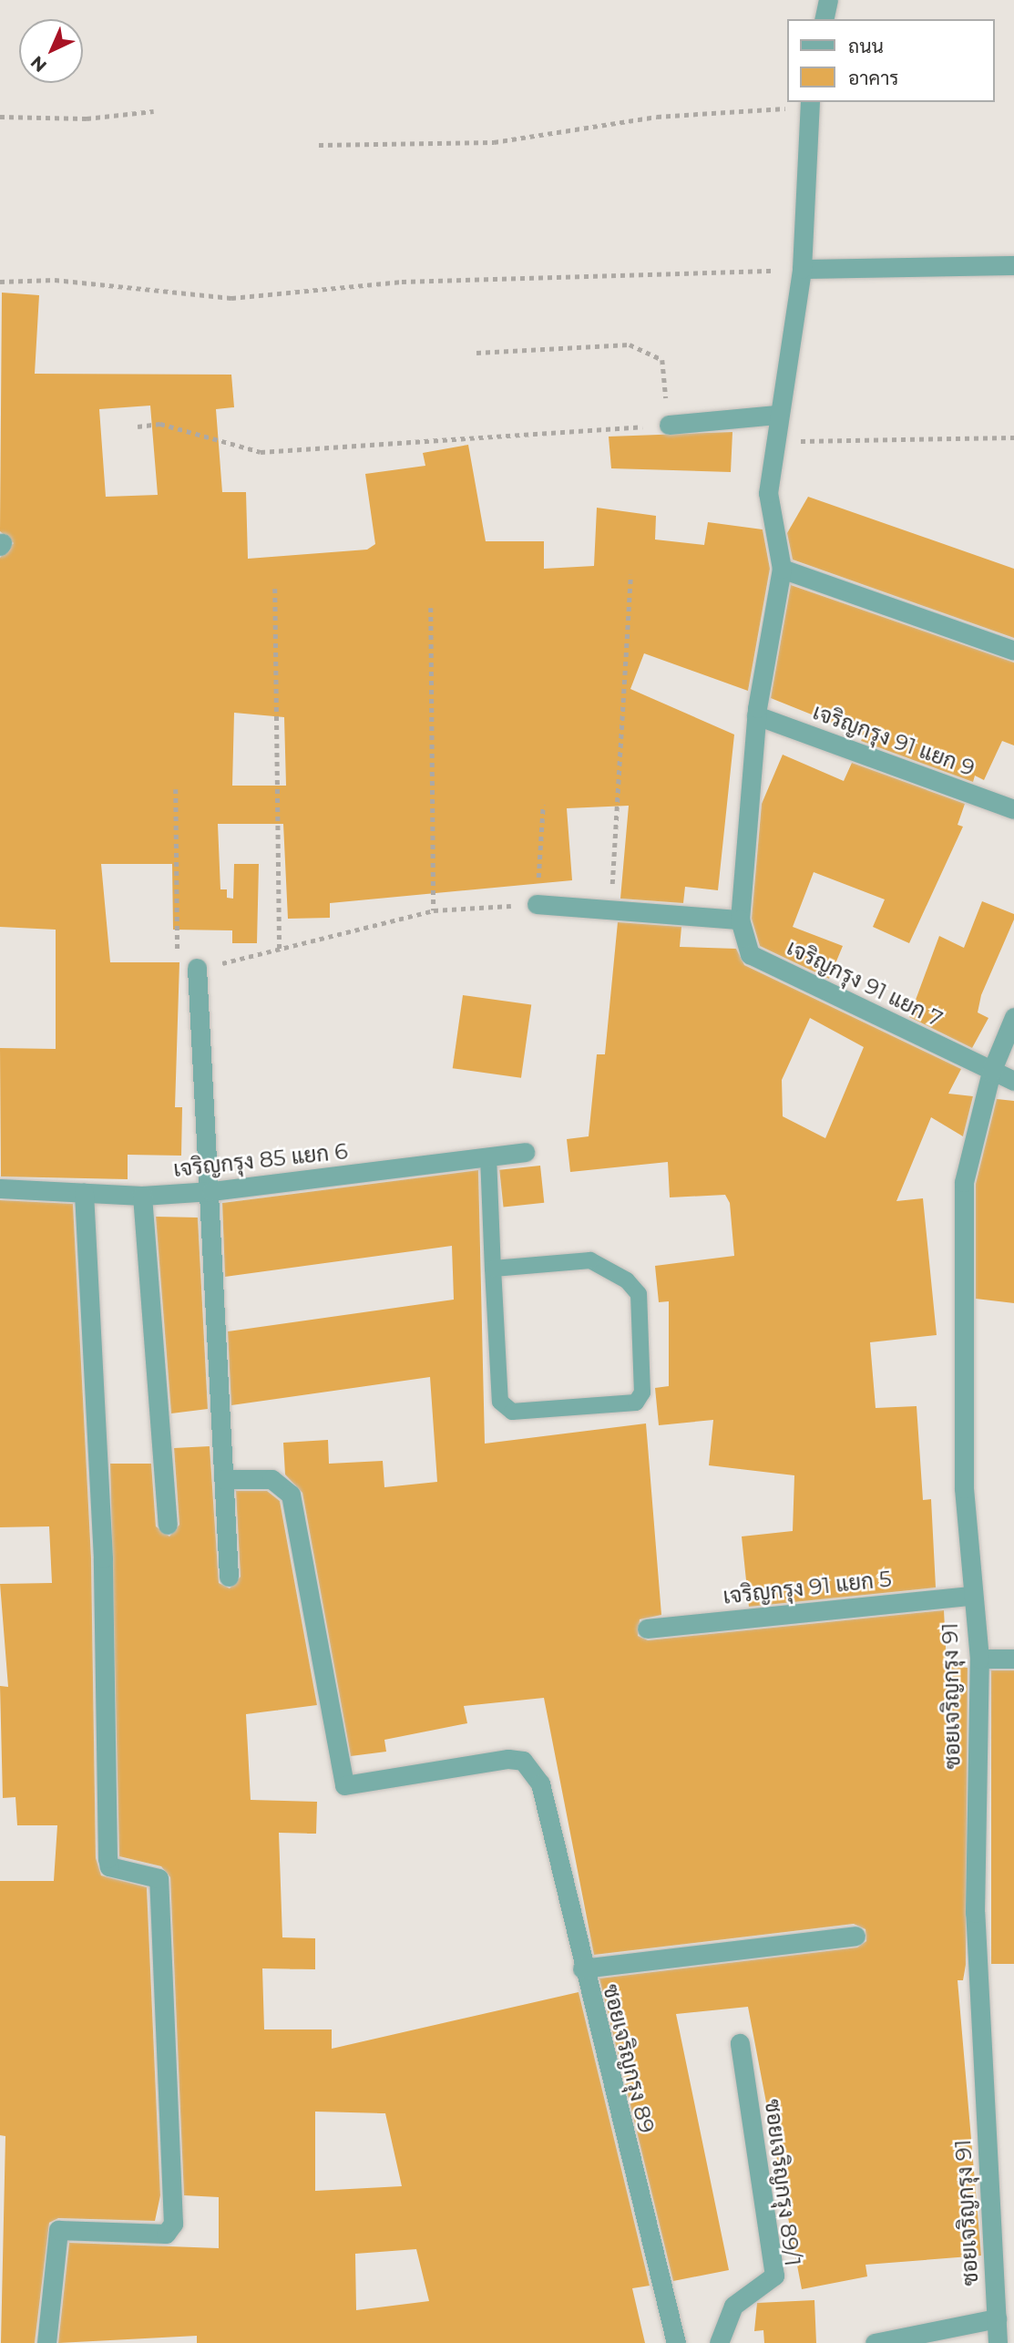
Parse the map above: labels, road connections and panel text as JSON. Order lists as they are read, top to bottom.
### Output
{
  "streets": {
    "street": [
      "เจริญกรุง 91 แยก 9",
      "เจริญกรุง 91 แยก 7",
      "เจริญกรุง 85 แยก 6",
      "เจริญกรุง 91 แยก 5",
      "ซอยเจริญกรุง 91",
      "ซอยเจริญกรุง 89",
      "ซอยเจริญกรุง 89/1"
    ]
  },
  "crossings": [
    ["เจริญกรุง 91 แยก 7", "ซอยเจริญกรุง 91"],
    ["เจริญกรุง 91 แยก 5", "ซอยเจริญกรุง 91"]
  ],
  "legend": ["ถนน", "อาคาร"],
  "north": "bottom left"
}
